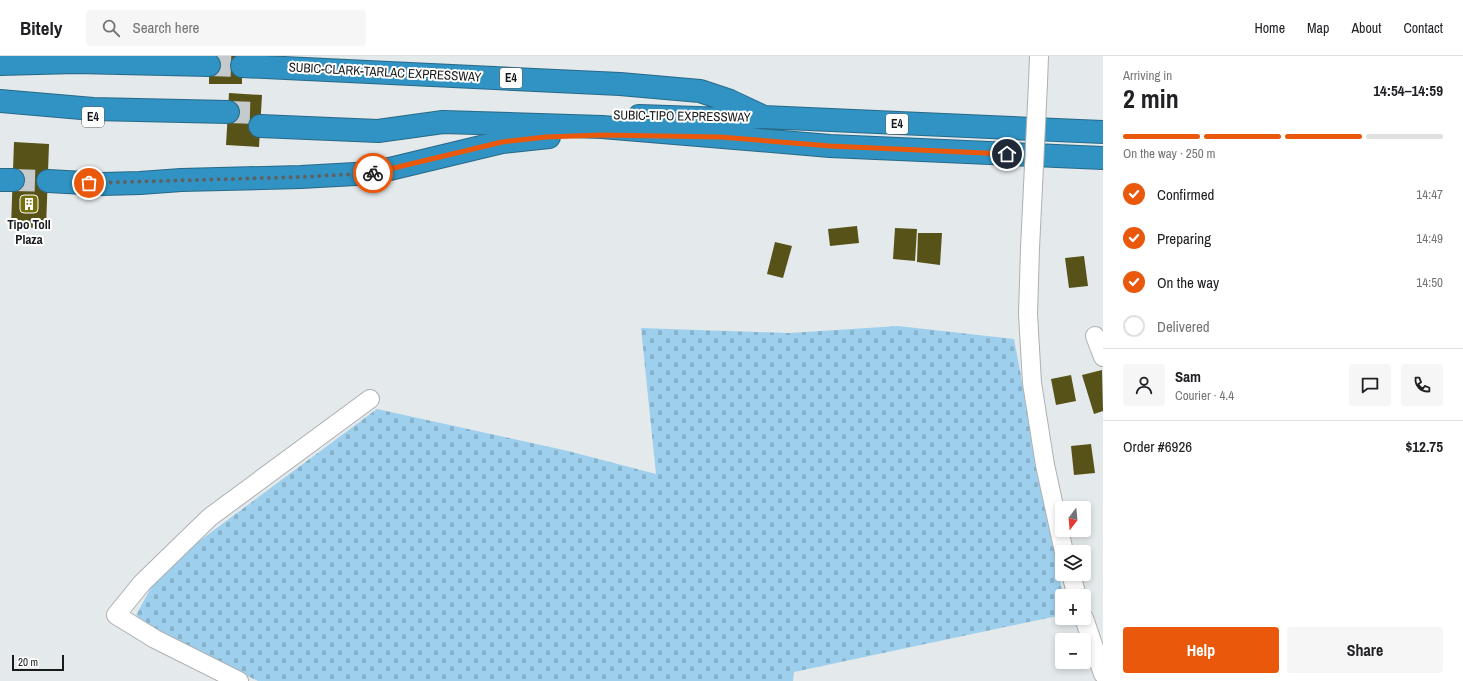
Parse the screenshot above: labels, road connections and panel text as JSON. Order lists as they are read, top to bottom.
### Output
{
  "streets": {
    "highway": ["SUBIC-CLARK-TARLAC EXPRESSWAY", "E4", "SUBIC-TIPO EXPRESSWAY"]
  },
  "crossings": [
    ["SUBIC-CLARK-TARLAC EXPRESSWAY", "SUBIC-TIPO EXPRESSWAY"],
    ["E4", "SUBIC-TIPO EXPRESSWAY"]
  ],
  "places": {
    "building": ["Tipo Toll Plaza"]
  },
  "scale_bar": "20 m",
  "north": "bottom",
  "page": {
    "header": "Bitely",
    "search": "Search here",
    "nav": [
      "Home",
      "Map",
      "About",
      "Contact"
    ],
    "heading": ["2 min", "Arriving in", "14:54–14:59"],
    "panel": [
      "Sam",
      "Courier · 4.4",
      "Order #6926",
      "$12.75"
    ],
    "bar": "On the way · 250 m",
    "list": [
      ["Confirmed", "14:47"],
      ["Preparing", "14:49"],
      ["On the way", "14:50"],
      "Delivered"
    ],
    "map_buttons": ["+", "−"],
    "buttons": ["Help", "Share"],
    "scale": "20 m"
  }
}
